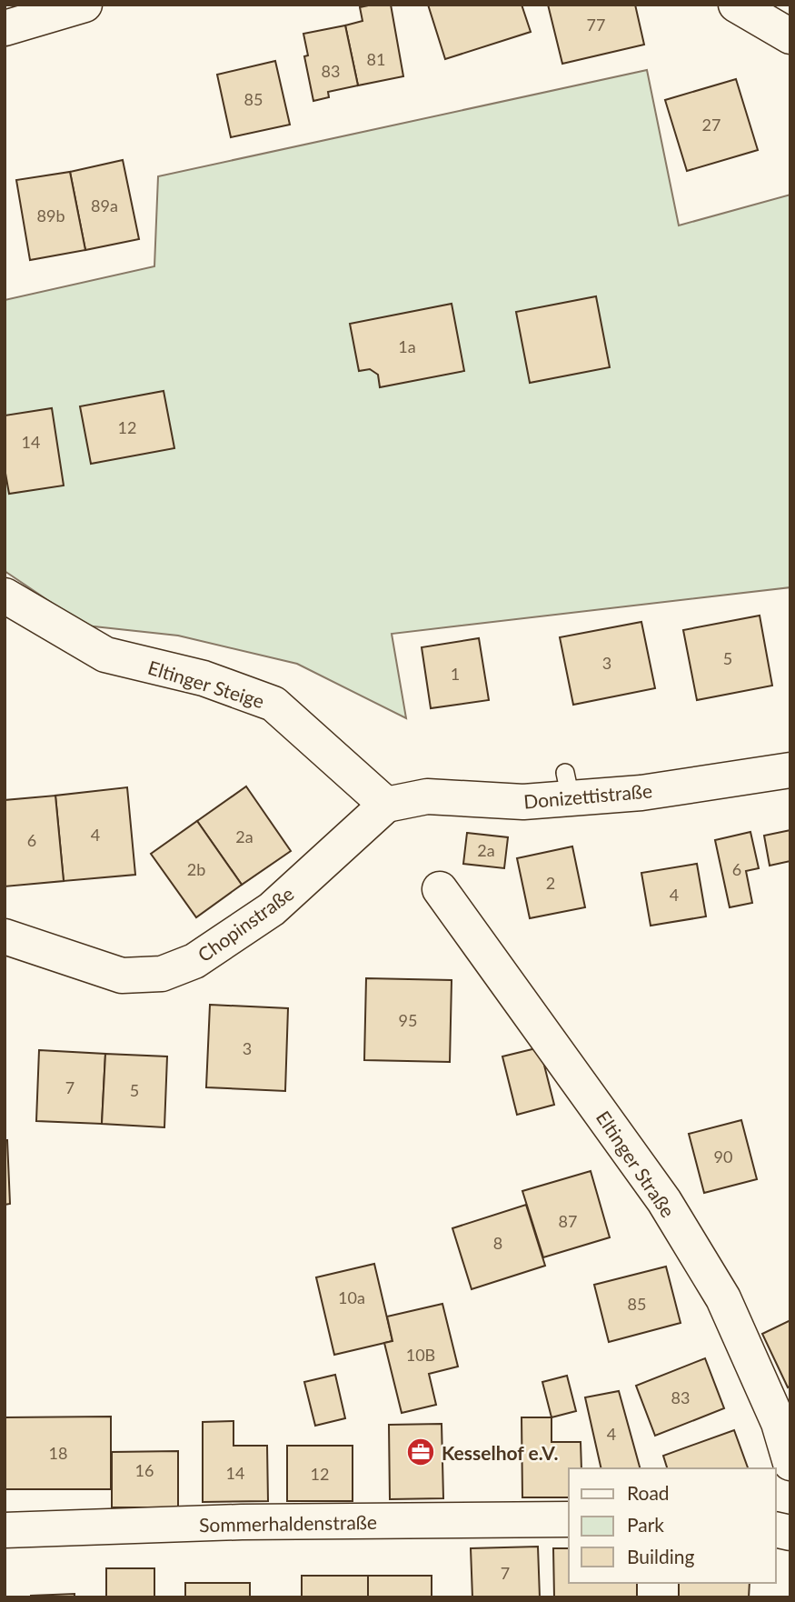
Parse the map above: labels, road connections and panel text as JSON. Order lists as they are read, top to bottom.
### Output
{
  "streets": {
    "street": [
      "Eltinger Steige",
      "Donizettistraße",
      "Chopinstraße",
      "Eltinger Straße",
      "Sommerhaldenstraße"
    ]
  },
  "crossings": [
    ["Eltinger Steige", "Donizettistraße"],
    ["Eltinger Steige", "Chopinstraße"],
    ["Donizettistraße", "Chopinstraße"]
  ],
  "places": {
    "office": ["Kesselhof e.V."]
  },
  "house_numbers": [
    "77",
    "81",
    "83",
    "85",
    "27",
    "89a",
    "89b",
    "1a",
    "12",
    "14",
    "5",
    "3",
    "1",
    "4",
    "2a",
    "6",
    "2a",
    "2b",
    "6",
    "2",
    "4",
    "95",
    "3",
    "7",
    "5",
    "90",
    "87",
    "8",
    "10a",
    "85",
    "10B",
    "83",
    "4",
    "18",
    "16",
    "14",
    "12",
    "7"
  ],
  "legend": ["Road", "Park", "Building"]
}
